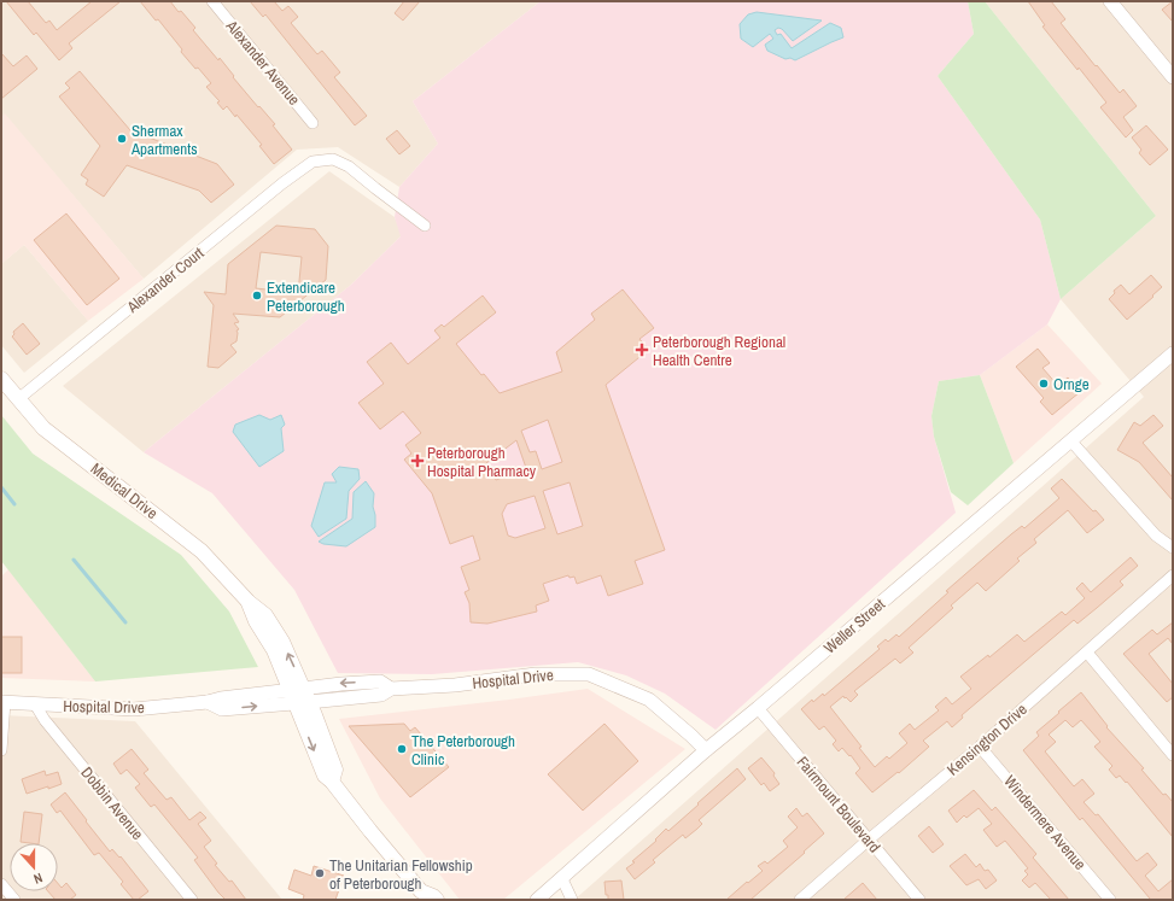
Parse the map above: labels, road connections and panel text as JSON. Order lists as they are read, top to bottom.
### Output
{
  "streets": {
    "main road": ["Medical Drive"],
    "street": [
      "Alexander Avenue",
      "Alexander Court",
      "Weller Street",
      "Hospital Drive",
      "Kensington Drive",
      "Dobbin Avenue",
      "Fairmount Boulevard",
      "Windermere Avenue"
    ]
  },
  "crossings": [
    ["Alexander Court", "Medical Drive"],
    ["Medical Drive", "Hospital Drive"],
    ["Weller Street", "Hospital Drive"],
    ["Weller Street", "Fairmount Boulevard"],
    ["Hospital Drive", "Dobbin Avenue"],
    ["Kensington Drive", "Fairmount Boulevard"],
    ["Kensington Drive", "Windermere Avenue"]
  ],
  "places": {
    "other": [
      "Shermax Apartments",
      "Extendicare Peterborough",
      "Ornge",
      "The Peterborough Clinic",
      "The Unitarian Fellowship of Peterborough"
    ],
    "health": ["Peterborough Regional Health Centre", "Peterborough Hospital Pharmacy"]
  },
  "north": "bottom"
}
